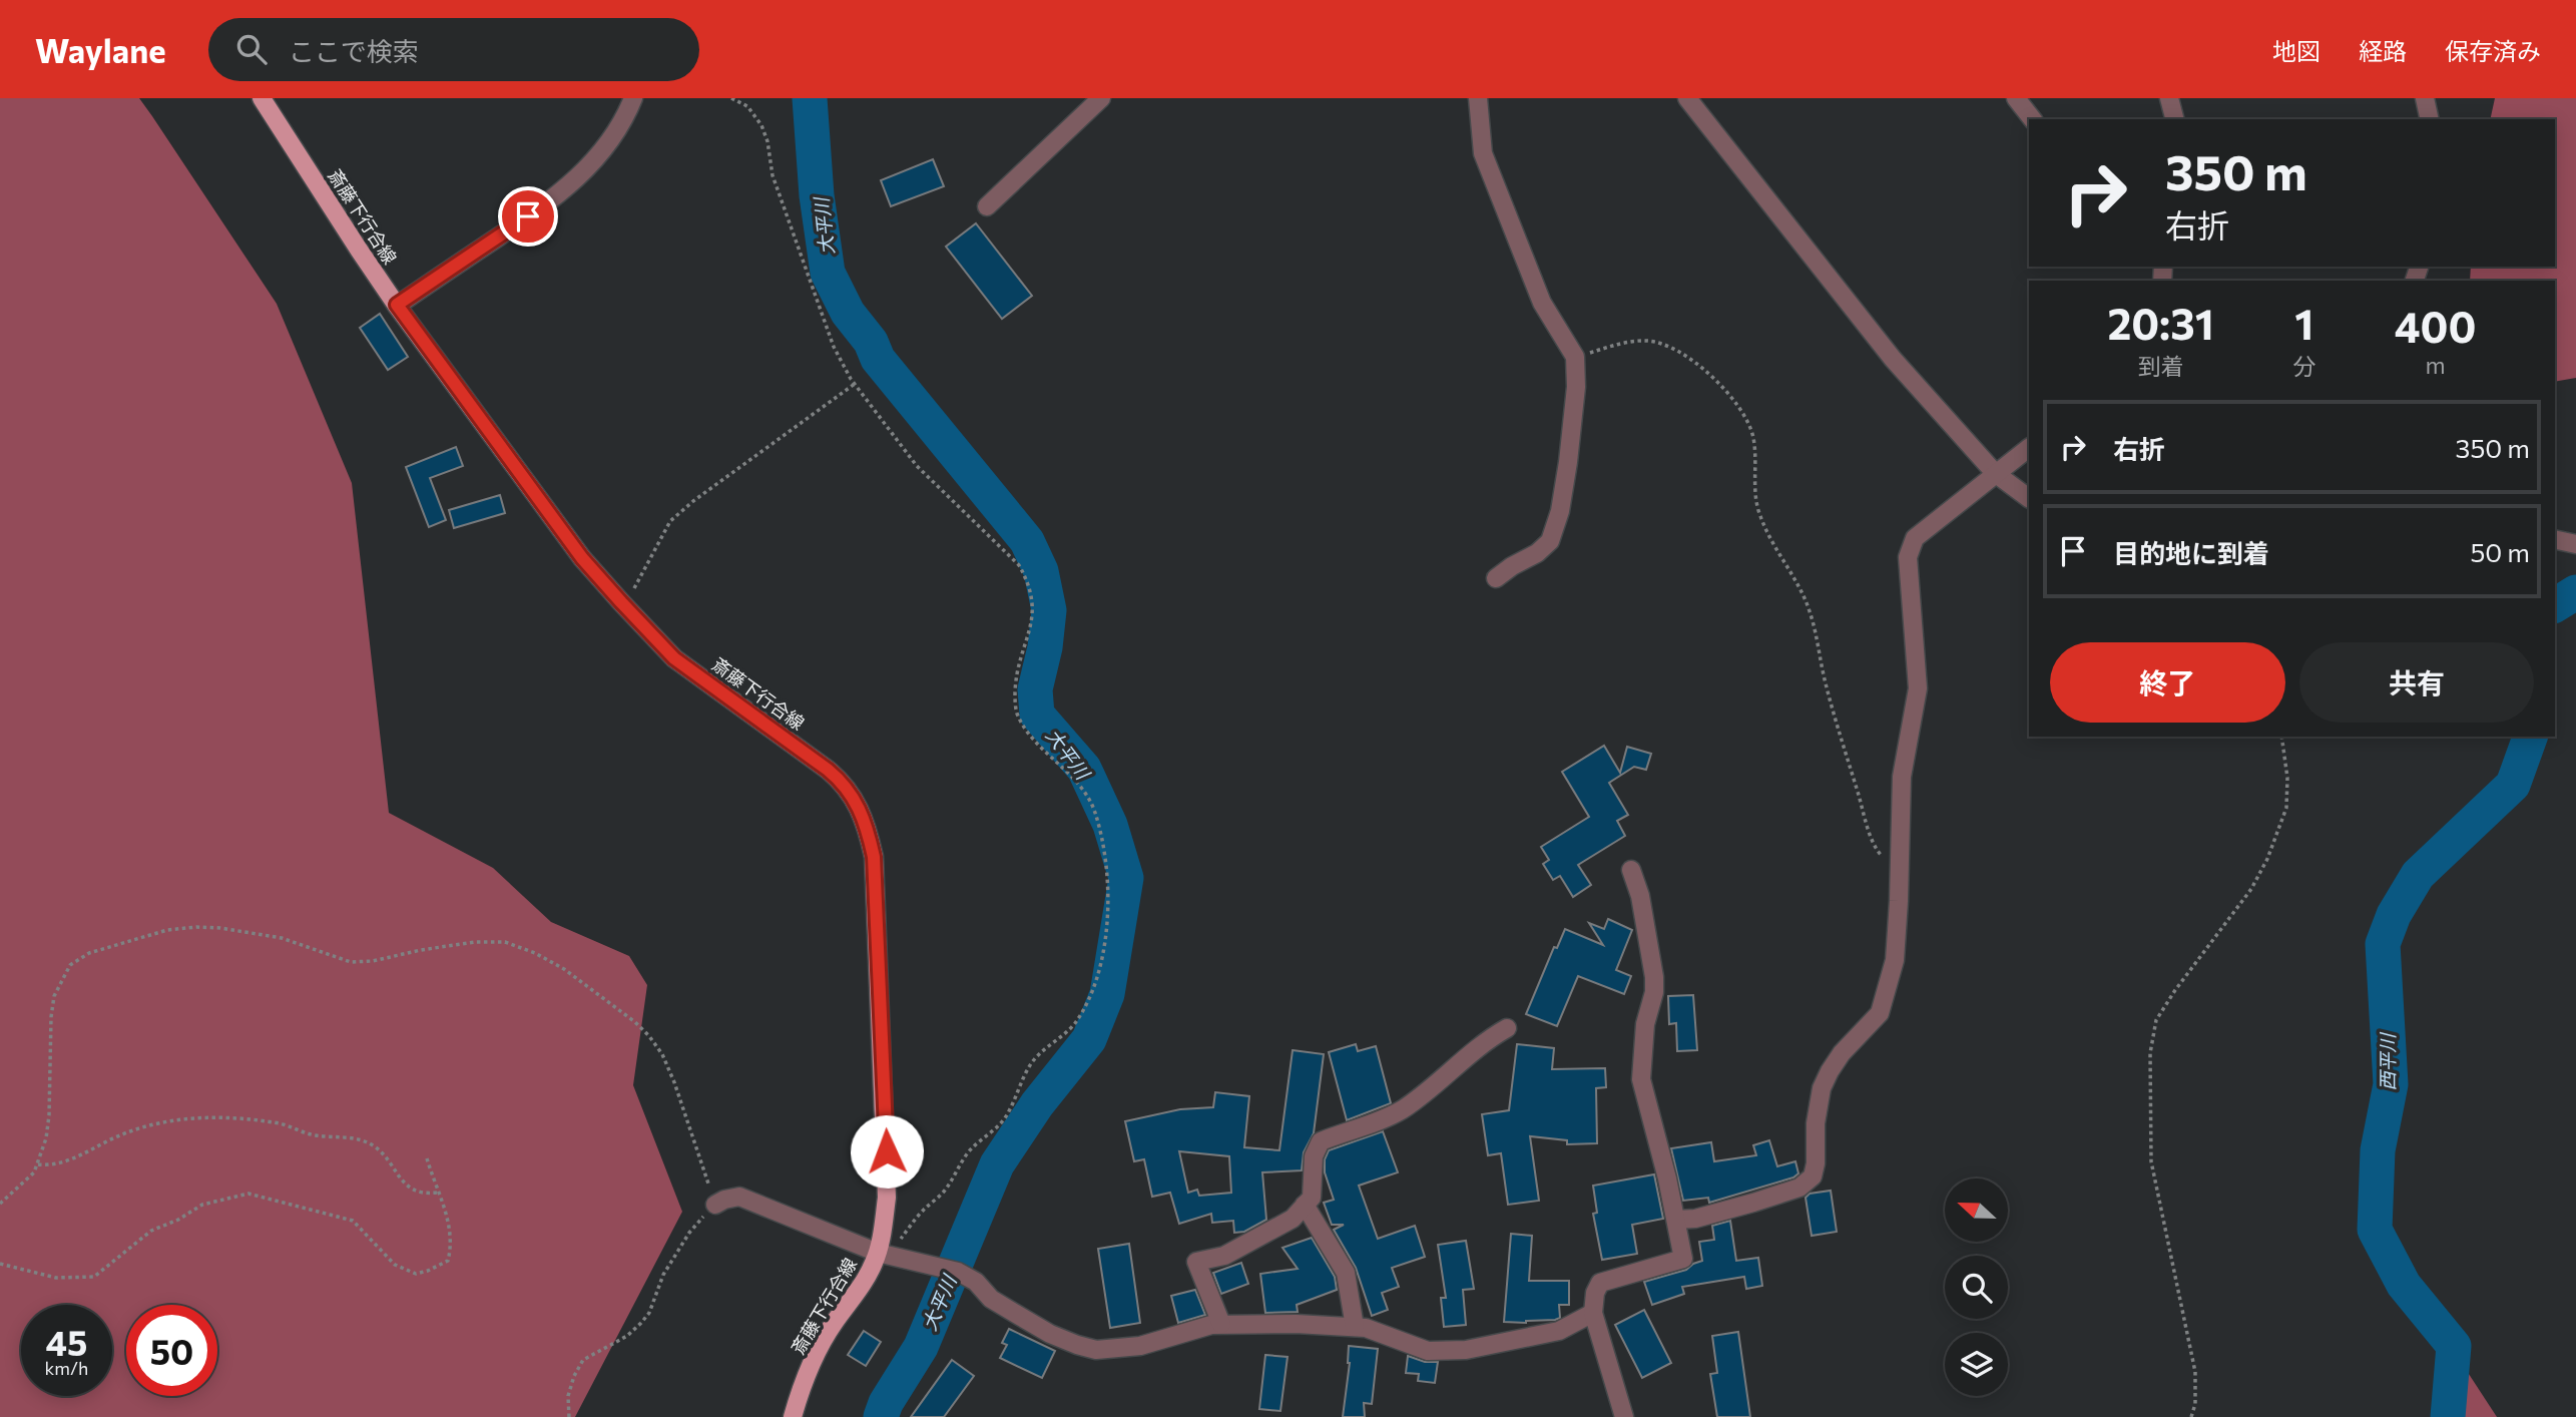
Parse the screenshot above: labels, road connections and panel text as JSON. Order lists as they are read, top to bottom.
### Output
{
  "streets": {
    "main road": ["斎藤下行合線"]
  },
  "water": ["大平川", "西平川"],
  "north": "left",
  "page": {
    "header": "Waylane",
    "search": "ここで検索",
    "nav": ["地図", "経路", "保存済み"],
    "turn": ["350 m", "右折"],
    "eta": [
      "20:31",
      "到着",
      "1",
      "分",
      "400",
      "m"
    ],
    "list": [
      {
        "name": "右折",
        "value": "350 m"
      },
      {
        "name": "目的地に到着",
        "value": "50 m"
      }
    ],
    "buttons": ["終了", "共有"],
    "speed": "45 km/h",
    "limit": "50"
  }
}
